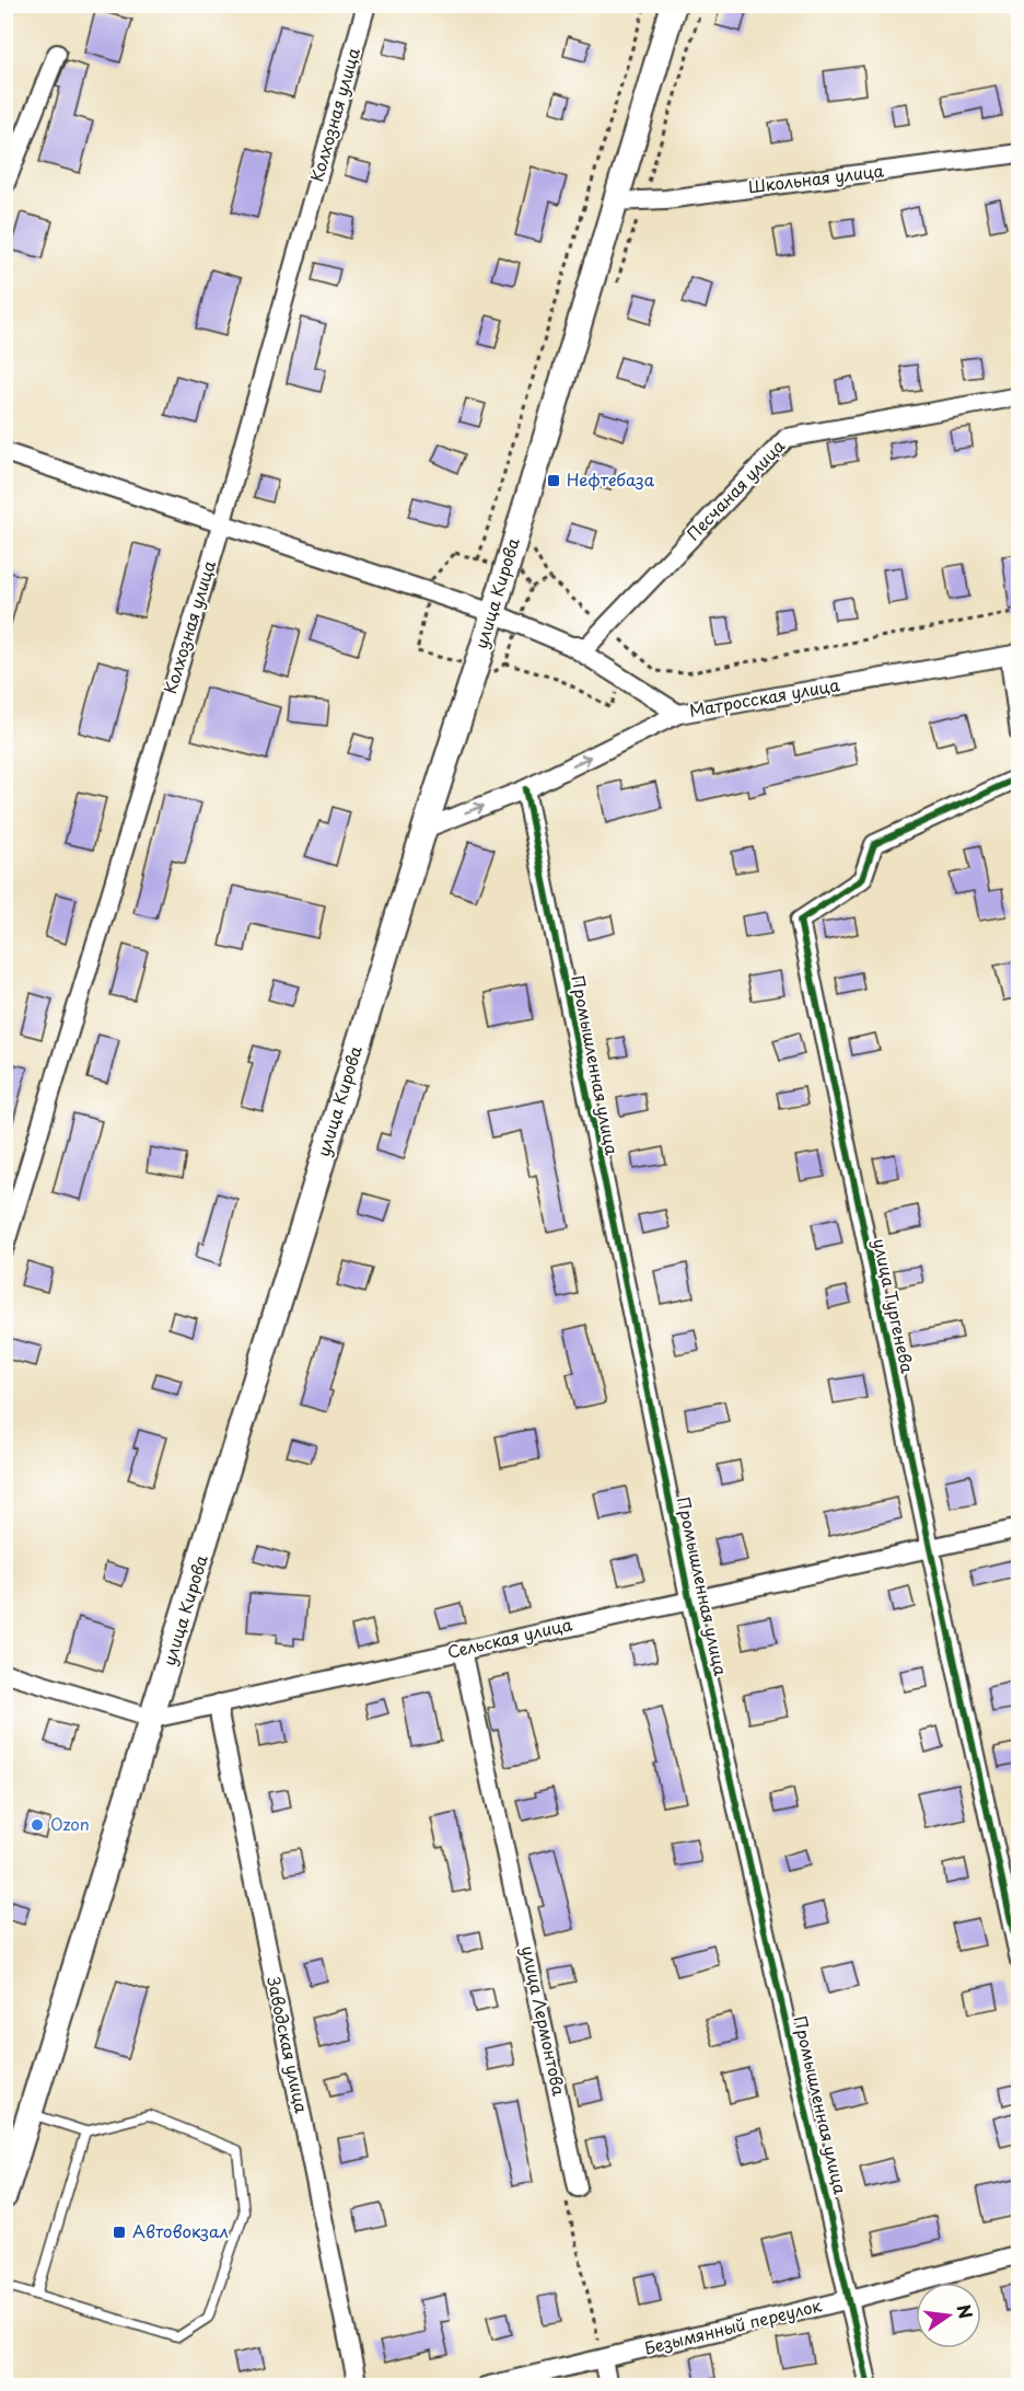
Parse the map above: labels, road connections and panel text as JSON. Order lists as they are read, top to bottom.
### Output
{
  "streets": {
    "main road": ["улица Кирова"],
    "street": [
      "Колхозная улица",
      "Школьная улица",
      "Песчаная улица",
      "Матросская улица",
      "Промышленная улица",
      "улица Тургенева",
      "Сельская улица",
      "улица Лермонтова",
      "Заводская улица",
      "Безымянный переулок"
    ]
  },
  "crossings": [
    ["Колхозная улица", "Матросская улица"],
    ["Школьная улица", "улица Кирова"],
    ["Песчаная улица", "Матросская улица"],
    ["улица Кирова", "Матросская улица"],
    ["улица Кирова", "Сельская улица"],
    ["Промышленная улица", "Сельская улица"],
    ["Промышленная улица", "Безымянный переулок"],
    ["улица Тургенева", "Сельская улица"],
    ["Сельская улица", "улица Лермонтова"],
    ["Сельская улица", "Заводская улица"]
  ],
  "places": {
    "transit": ["Нефтебаза", "Автовокзал"],
    "other": ["Ozon"]
  },
  "north": "right"
}
